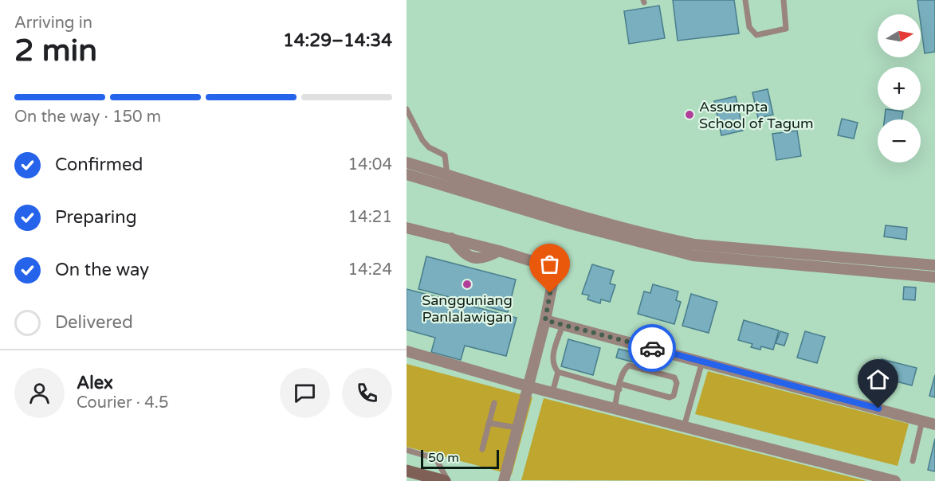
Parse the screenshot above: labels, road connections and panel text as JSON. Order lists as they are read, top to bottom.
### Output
{
  "places": ["Assumpta School of Tagum", "Sangguniang Panlalawigan"],
  "scale_bar": "50 m",
  "north": "right",
  "page": {
    "heading": ["2 min", "Arriving in", "14:29–14:34"],
    "panel": ["Alex", "Courier · 4.5"],
    "map_buttons": ["+", "−"],
    "bar": "On the way · 150 m",
    "list": [
      ["Confirmed", "14:04"],
      ["Preparing", "14:21"],
      ["On the way", "14:24"],
      "Delivered"
    ],
    "scale": "50 m"
  }
}
